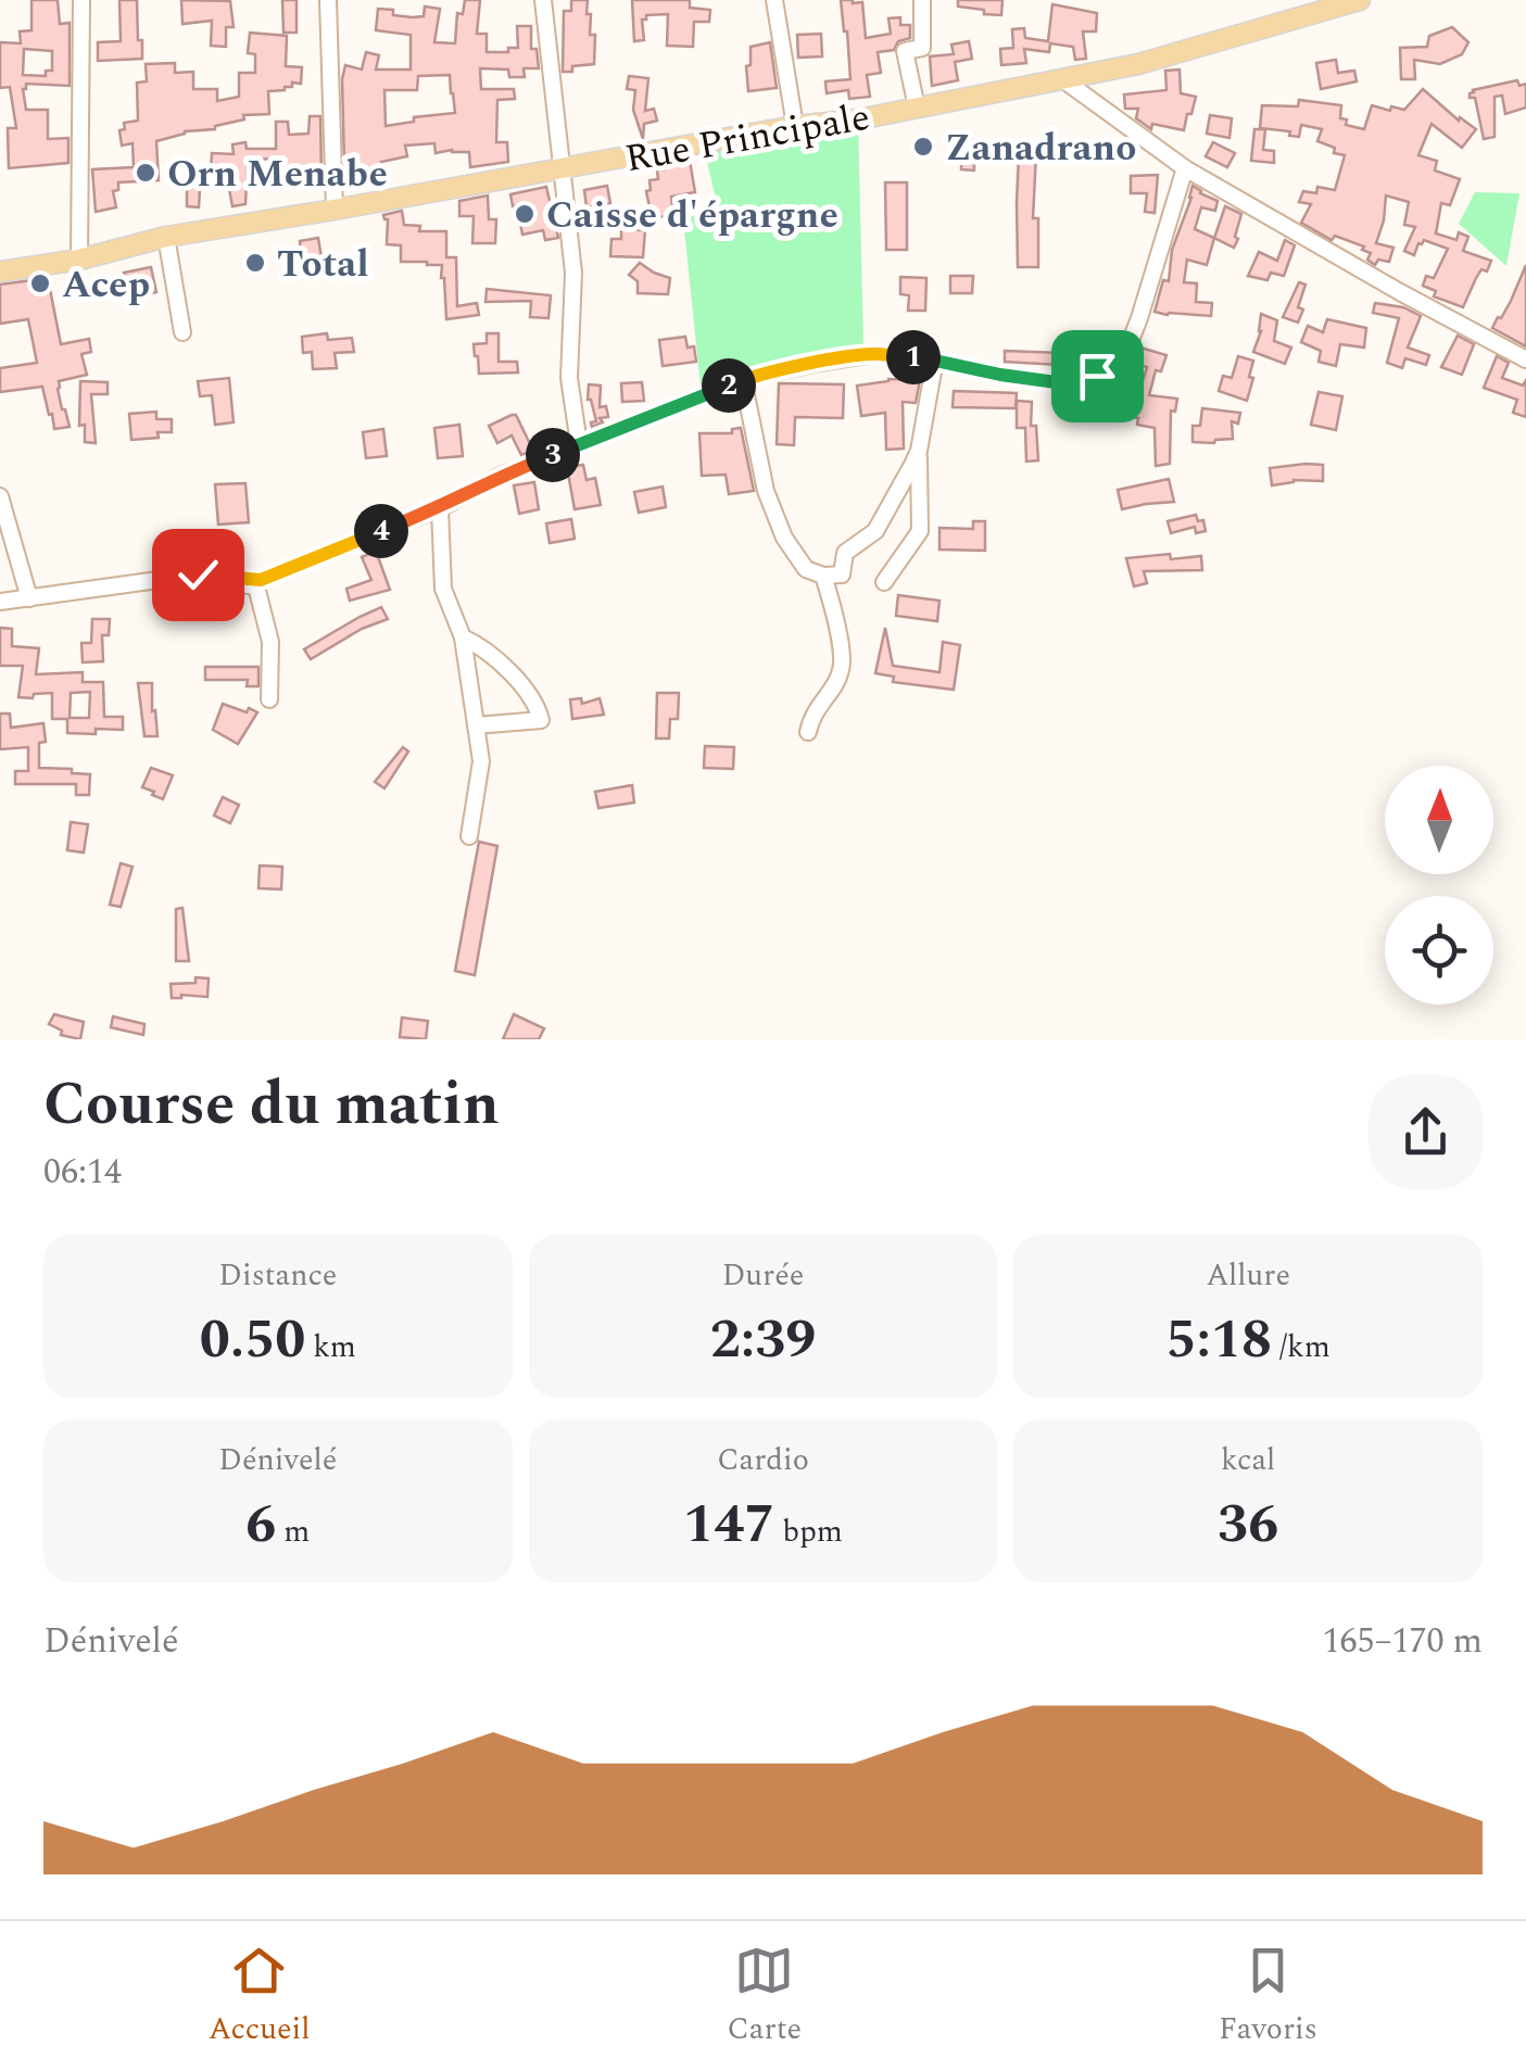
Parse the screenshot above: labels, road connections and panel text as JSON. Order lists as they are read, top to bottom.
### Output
{
  "streets": {
    "main road": ["Rue Principale"]
  },
  "places": [
    "Zanadrano",
    "Orn Menabe",
    "Caisse d'épargne",
    "Total",
    "Acep"
  ],
  "north": "top",
  "page": {
    "pins": [
      "1",
      "2",
      "3",
      "4"
    ],
    "heading": ["Course du matin", "06:14"],
    "stats": [
      ["Distance", "0.50 km"],
      ["Durée", "2:39"],
      ["Allure", "5:18 /km"],
      ["Dénivelé", "6 m"],
      ["Cardio", "147 bpm"],
      ["kcal", "36"]
    ],
    "chart": ["Dénivelé", "165–170 m"],
    "tabs": ["Accueil", "Carte", "Favoris"]
  }
}
